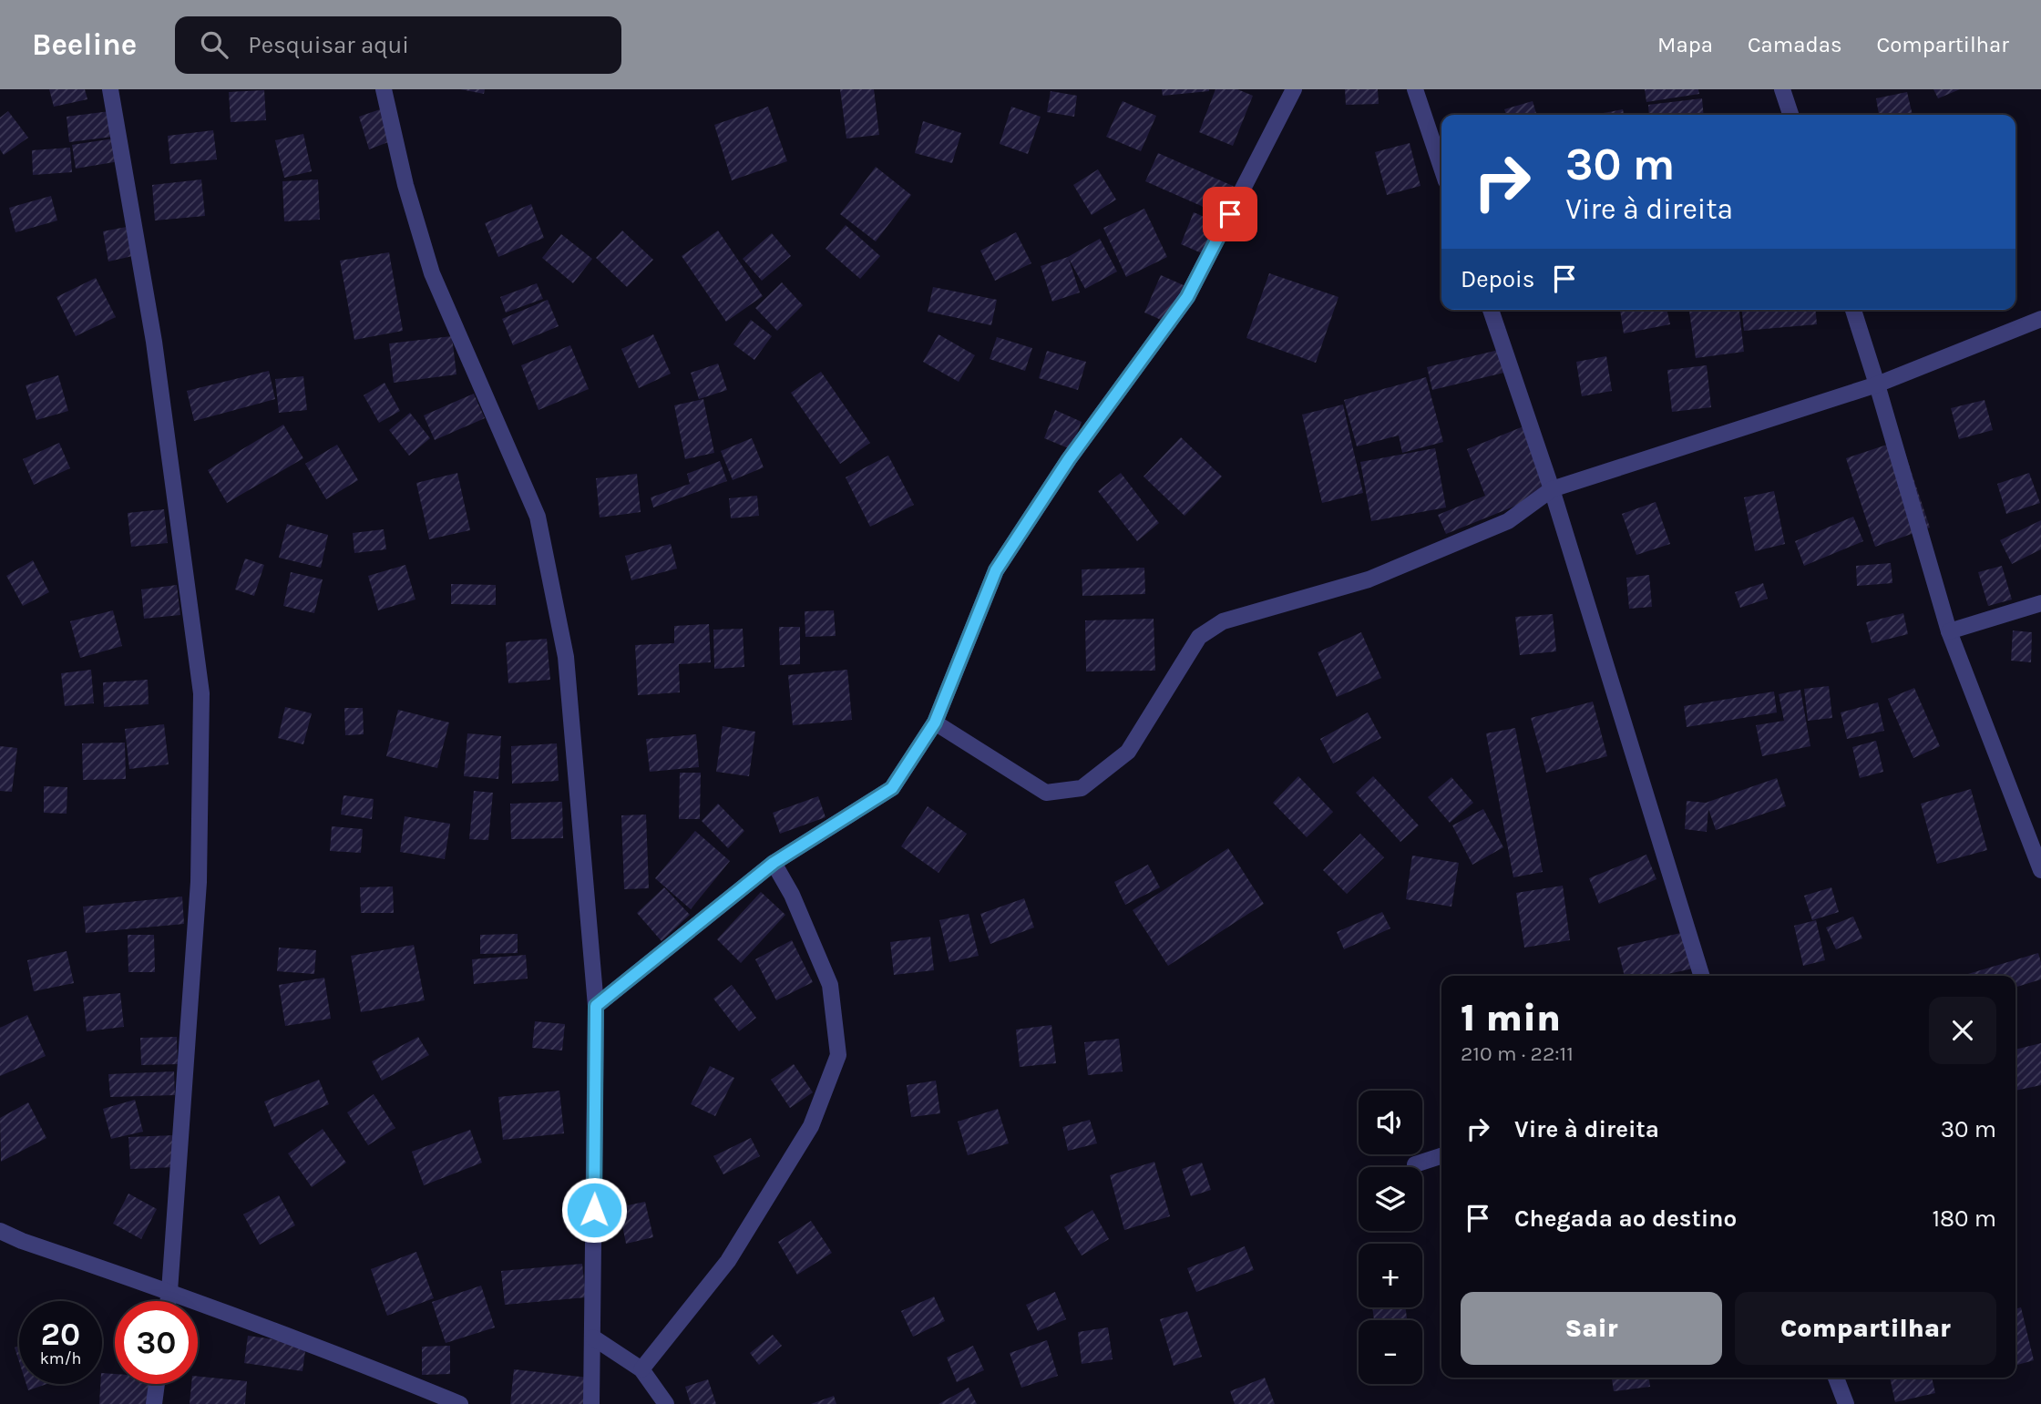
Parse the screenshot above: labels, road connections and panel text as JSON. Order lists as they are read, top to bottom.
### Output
{
  "page": {
    "header": "Beeline",
    "search": "Pesquisar aqui",
    "nav": ["Mapa", "Camadas", "Compartilhar"],
    "turn": ["30 m", "Vire à direita"],
    "then": "Depois",
    "heading": ["1 min", "210 m · 22:11"],
    "list": [
      {
        "name": "Vire à direita",
        "value": "30 m"
      },
      {
        "name": "Chegada ao destino",
        "value": "180 m"
      }
    ],
    "map_buttons": ["+", "−"],
    "buttons": ["Sair", "Compartilhar"],
    "speed": "20 km/h",
    "limit": "30"
  }
}
